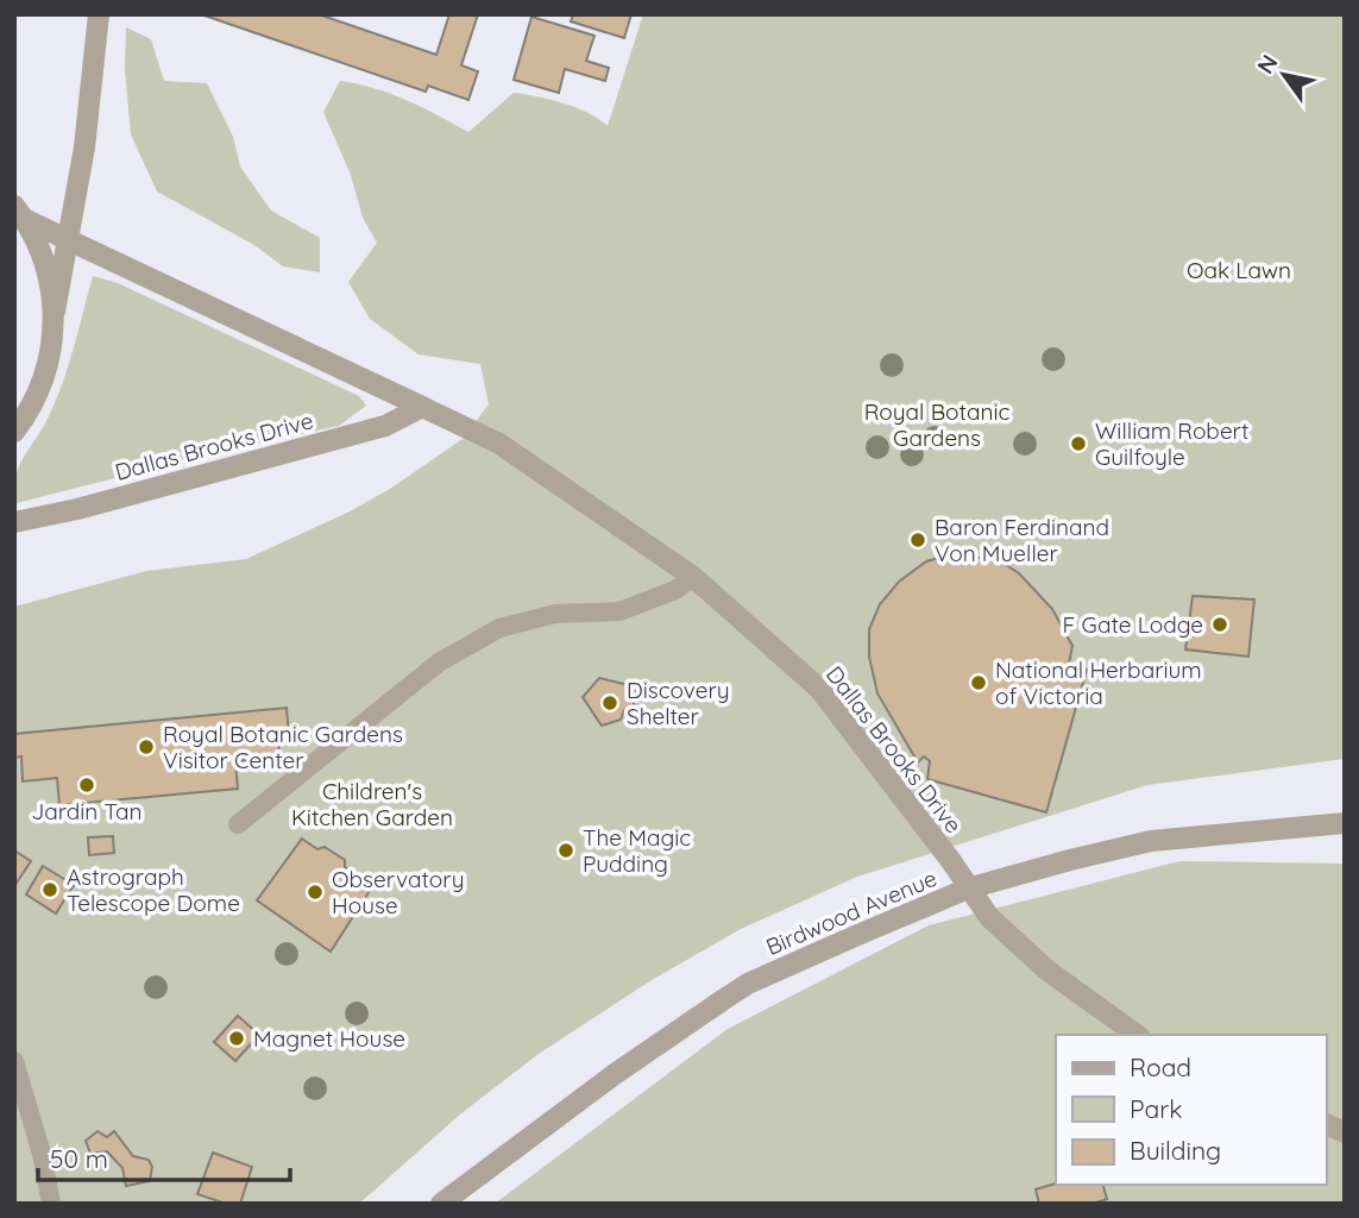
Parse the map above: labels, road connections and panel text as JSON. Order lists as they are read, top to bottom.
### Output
{
  "streets": {
    "street": ["Dallas Brooks Drive", "Birdwood Avenue"]
  },
  "crossings": [
    ["Dallas Brooks Drive", "Birdwood Avenue"]
  ],
  "parks": ["Oak Lawn", "Royal Botanic Gardens", "Children's Kitchen Garden"],
  "places": [
    "William Robert Guilfoyle",
    "Baron Ferdinand Von Mueller",
    "F Gate Lodge",
    "National Herbarium of Victoria",
    "Discovery Shelter",
    "Royal Botanic Gardens Visitor Center",
    "Jardin Tan",
    "The Magic Pudding",
    "Astrograph Telescope Dome",
    "Observatory House",
    "Magnet House"
  ],
  "legend": ["Road", "Park", "Building"],
  "scale_bar": "50 m",
  "north": "top left"
}
